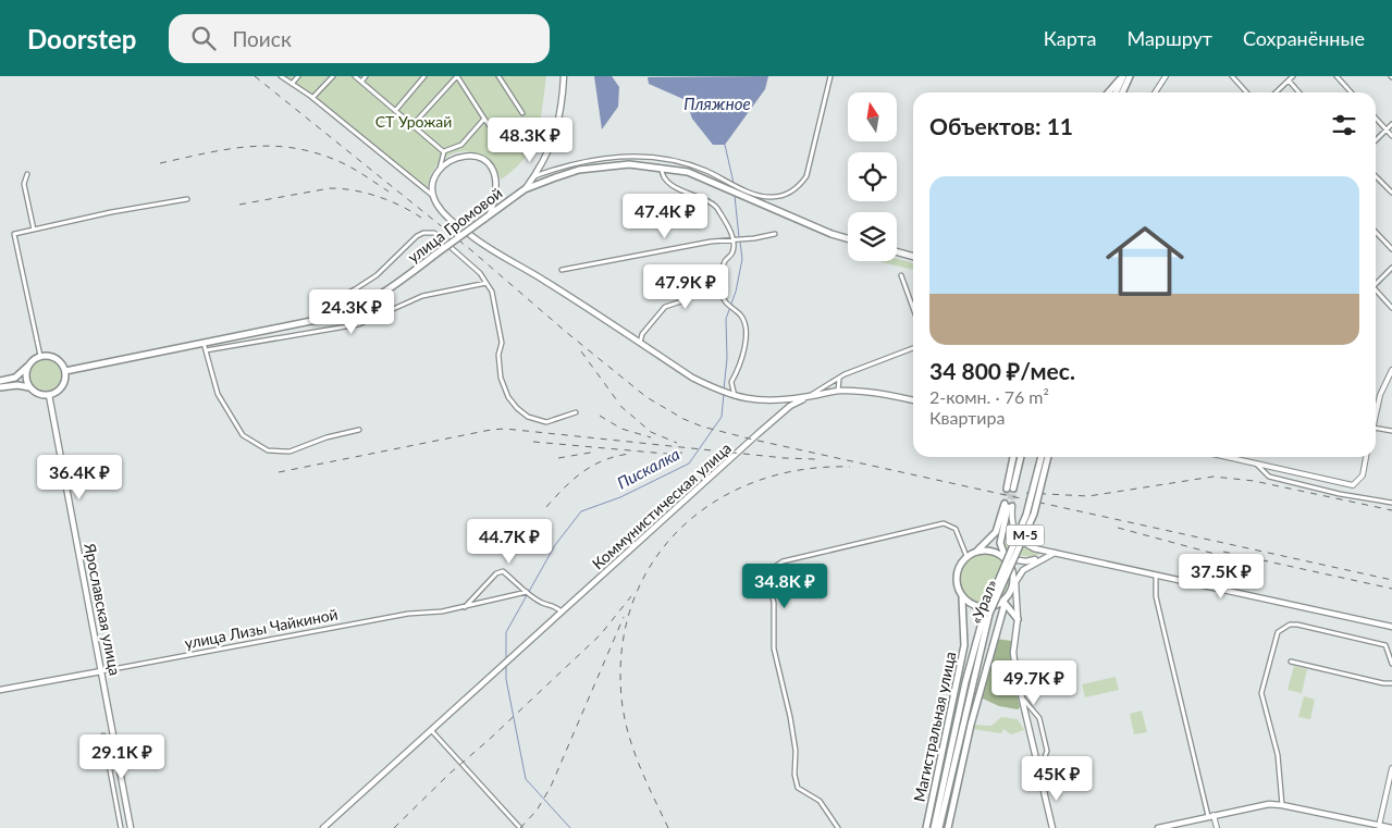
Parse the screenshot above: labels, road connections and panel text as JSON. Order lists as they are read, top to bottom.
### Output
{
  "streets": {
    "main road": [
      "улица Громовой",
      "Коммунистическая улица",
      "М-5",
      "«Урал»",
      "Ярославская улица",
      "улица Лизы Чайкиной",
      "Магистральная улица"
    ]
  },
  "crossings": [
    ["улица Громовой", "Ярославская улица"],
    ["Ярославская улица", "улица Лизы Чайкиной"]
  ],
  "water": ["Пляжное", "Пискалка"],
  "parks": ["СТ Урожай"],
  "north": "top",
  "page": {
    "header": "Doorstep",
    "search": "Поиск",
    "nav": ["Карта", "Маршрут", "Сохранённые"],
    "heading": "Объектов: 11",
    "price": [
      "48.3K ₽",
      "47.4K ₽",
      "47.9K ₽",
      "24.3K ₽",
      "36.4K ₽",
      "44.7K ₽",
      "37.5K ₽",
      "34.8K ₽",
      "49.7K ₽",
      "29.1K ₽",
      "45K ₽"
    ],
    "list": [
      {
        "name": "34 800 ₽/мес.",
        "note": "2-комн. · 76 m² · Квартира"
      }
    ]
  }
}
